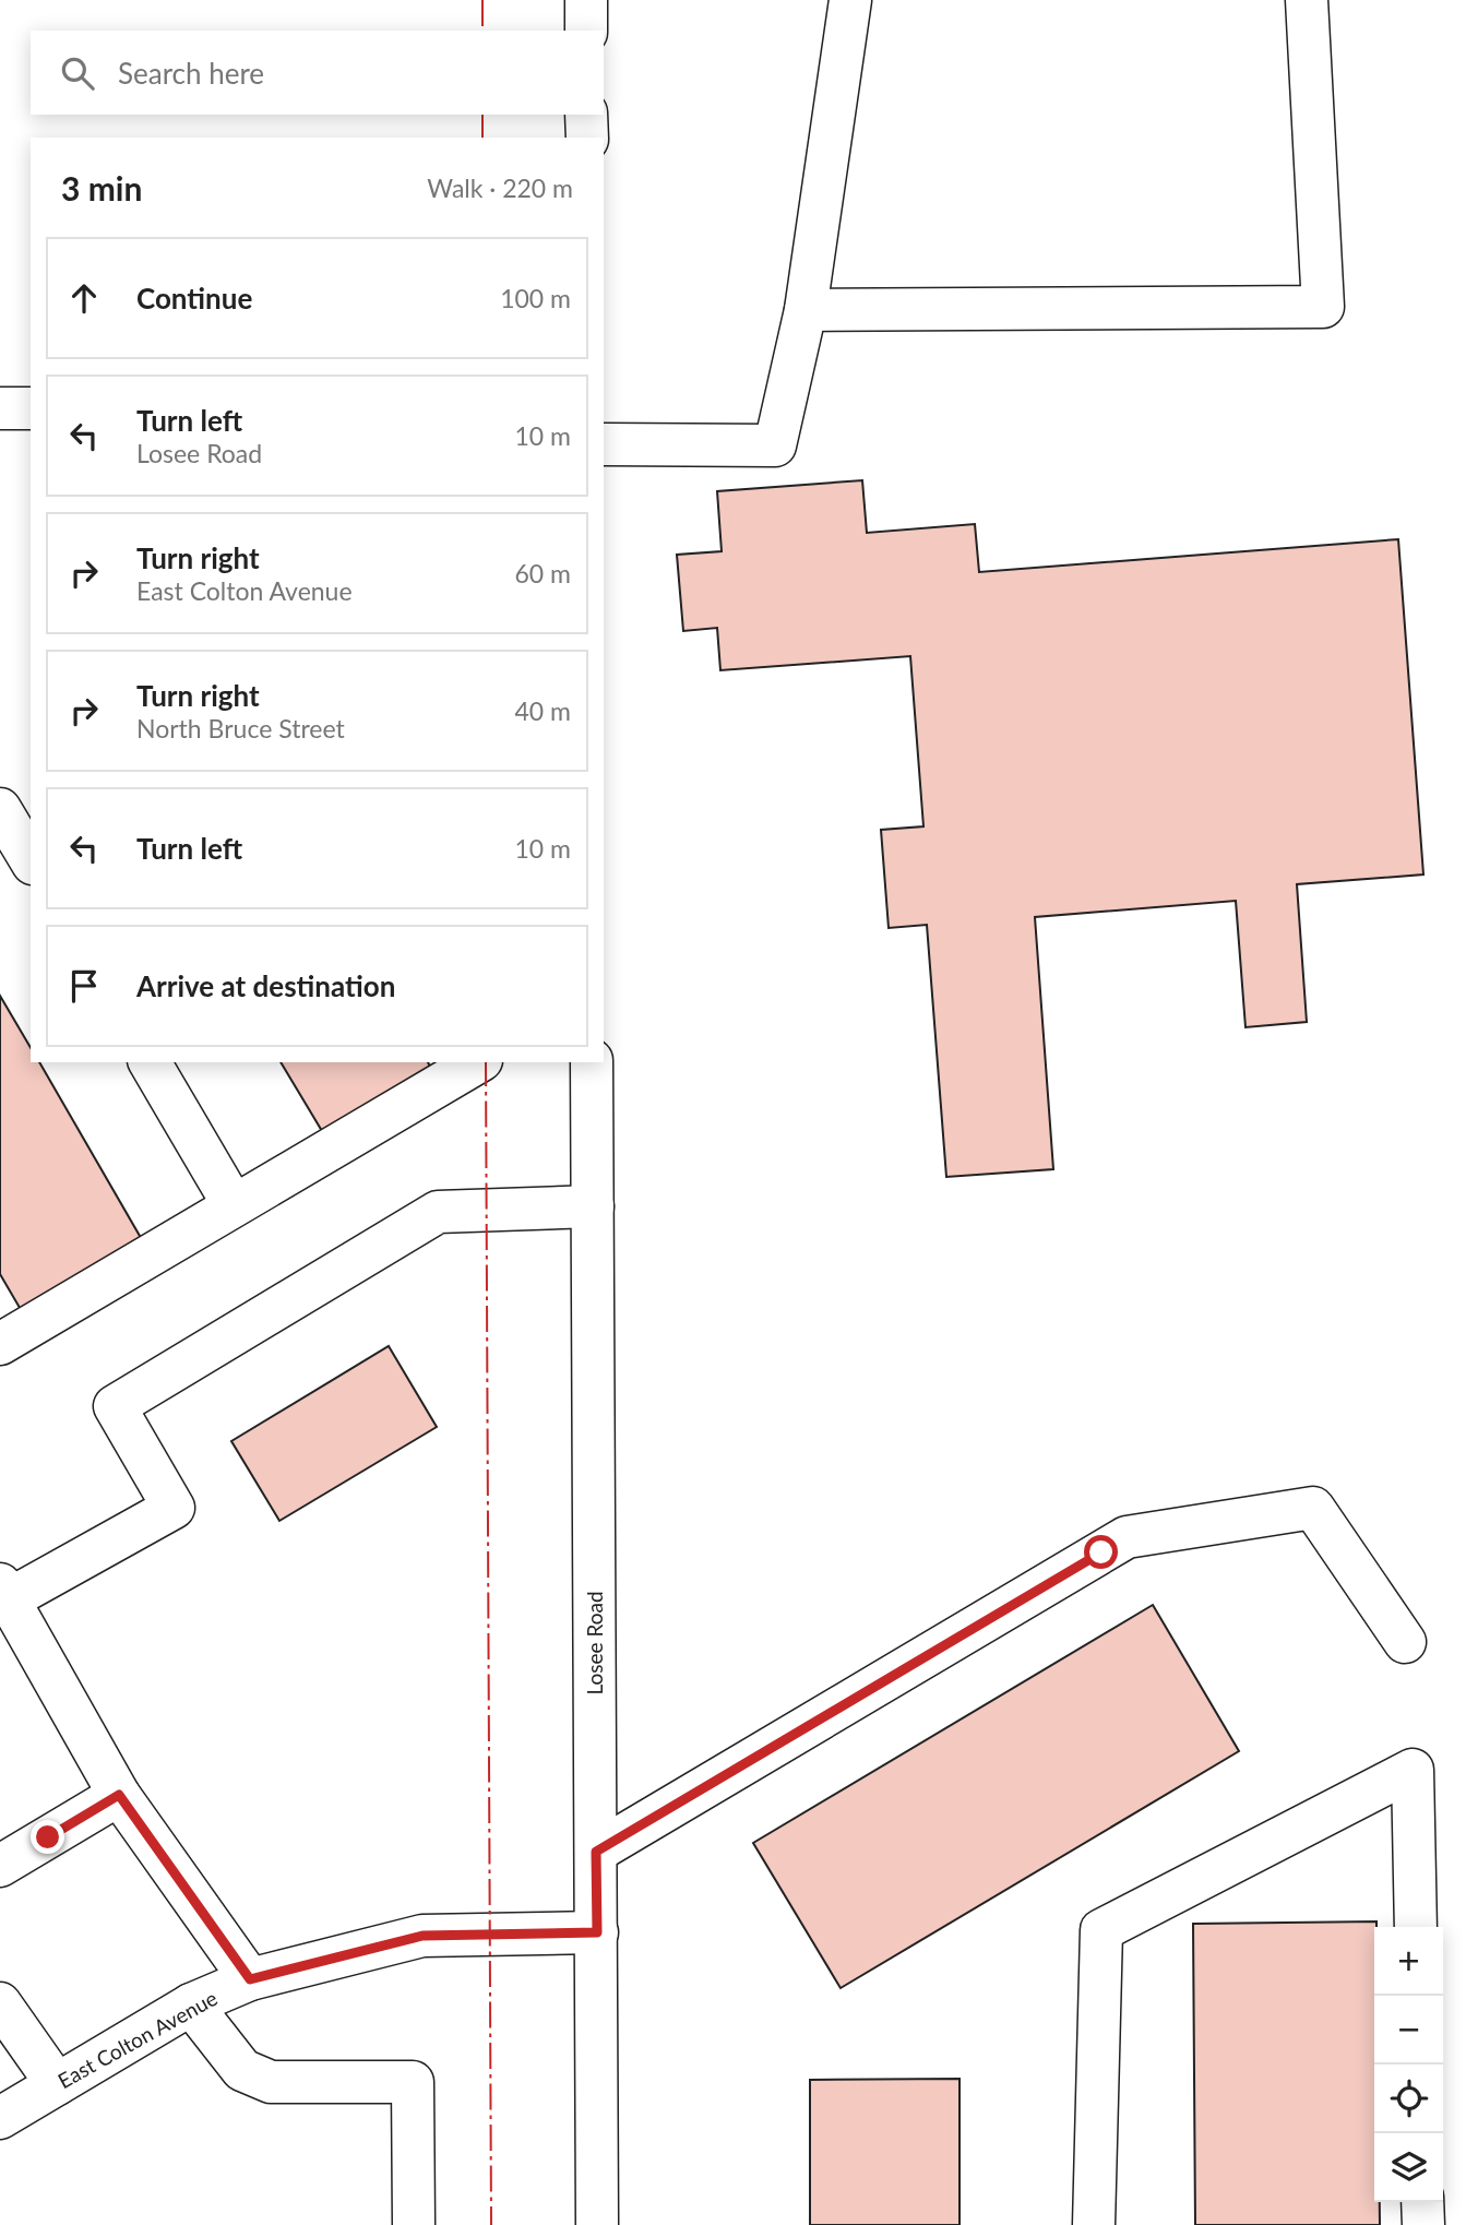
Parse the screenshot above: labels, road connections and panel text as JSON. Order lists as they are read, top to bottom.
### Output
{
  "streets": {
    "main road": ["Losee Road", "East Colton Avenue"]
  },
  "crossings": [
    ["Losee Road", "East Colton Avenue"]
  ],
  "page": {
    "search": "Search here",
    "heading": ["3 min", "Walk · 220 m"],
    "list": [
      ["Continue", "100 m"],
      ["Turn left", "Losee Road", "10 m"],
      ["Turn right", "East Colton Avenue", "60 m"],
      ["Turn right", "North Bruce Street", "40 m"],
      ["Turn left", "10 m"],
      "Arrive at destination"
    ],
    "map_buttons": ["+", "−"]
  }
}
